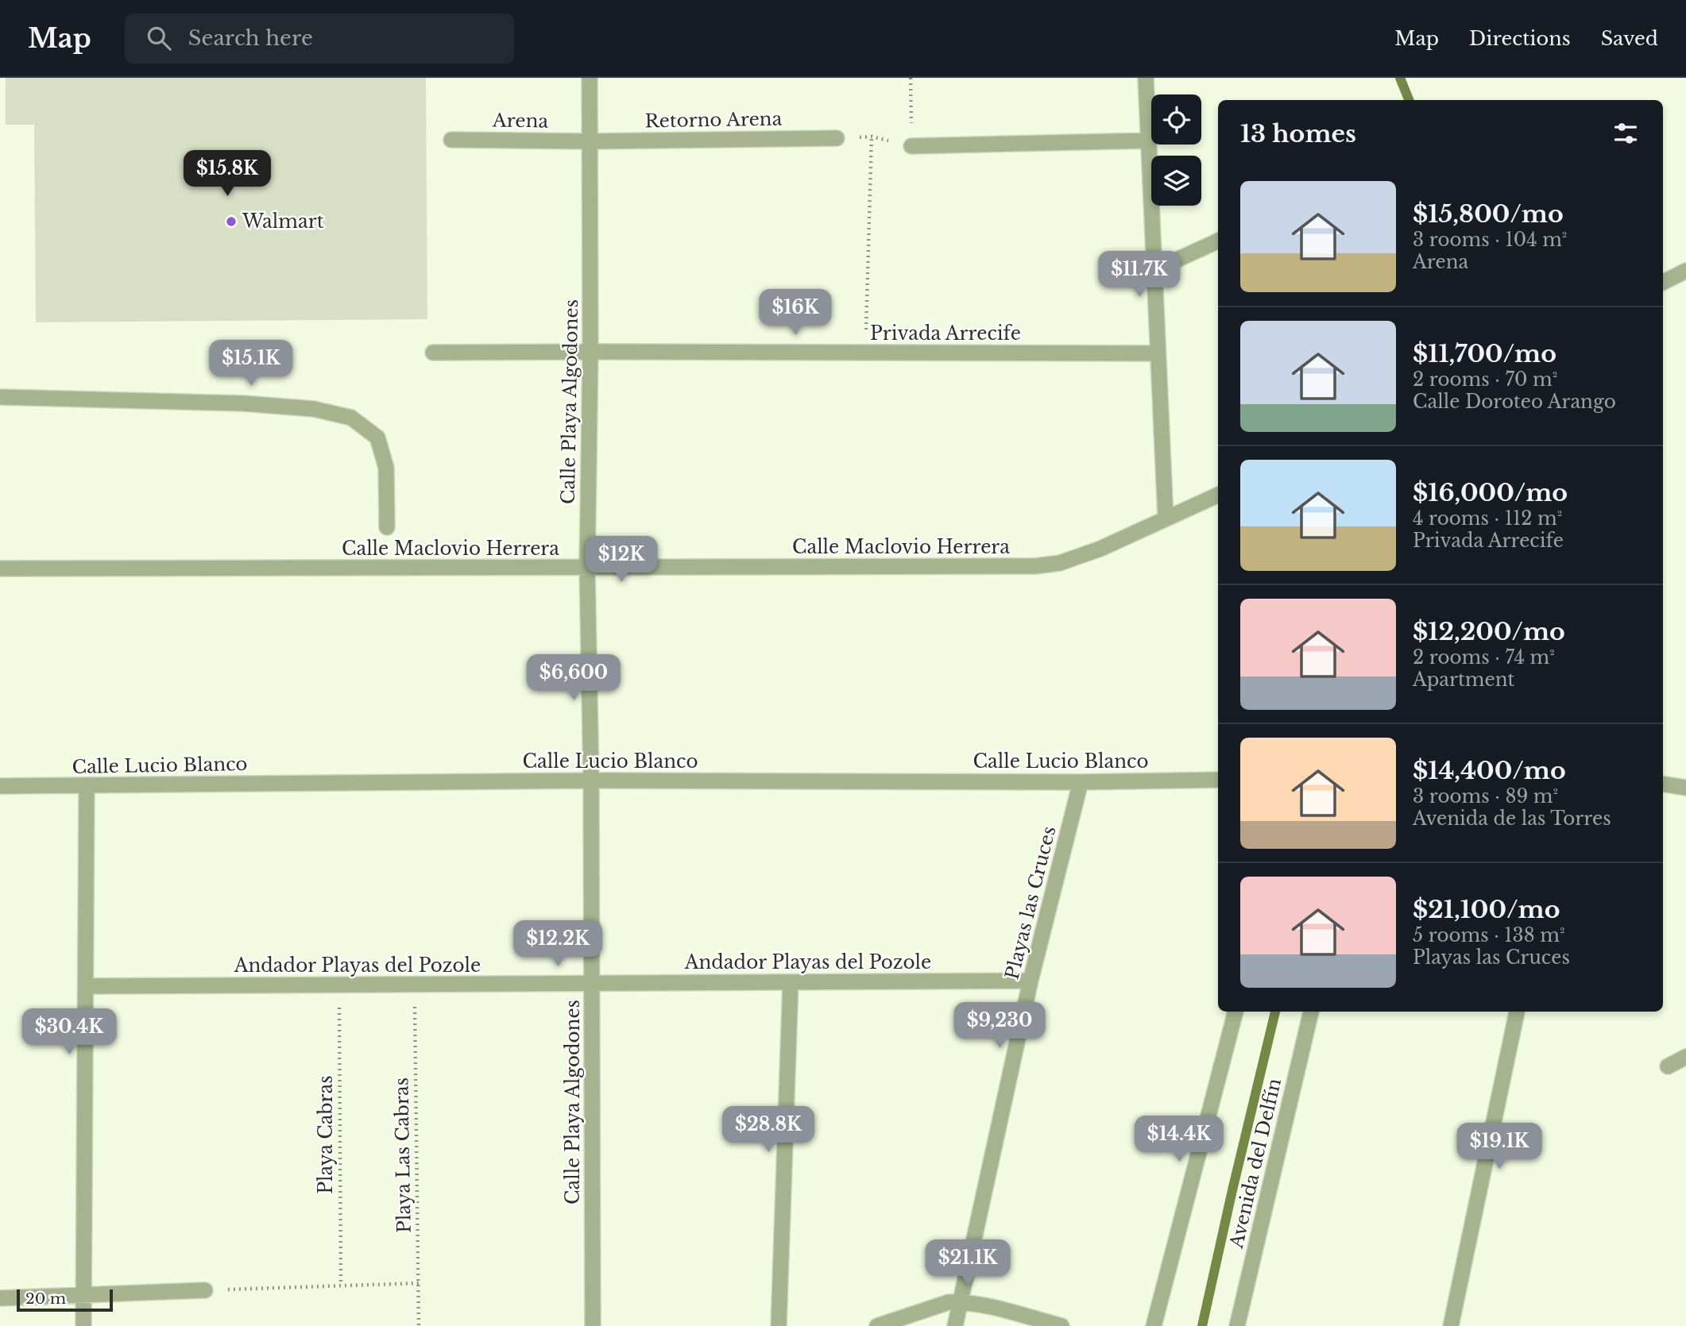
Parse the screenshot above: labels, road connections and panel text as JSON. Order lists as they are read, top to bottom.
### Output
{
  "streets": {
    "street": [
      "Retorno Arena",
      "Arena",
      "Privada Arrecife",
      "Calle Playa Algodones",
      "Calle Maclovio Herrera",
      "Calle Lucio Blanco",
      "Playas las Cruces",
      "Andador Playas del Pozole",
      "Avenida del Delfín"
    ],
    "path": ["Playa Cabras", "Playa Las Cabras"]
  },
  "crossings": [
    ["Retorno Arena", "Arena"],
    ["Retorno Arena", "Calle Playa Algodones"],
    ["Arena", "Calle Playa Algodones"],
    ["Privada Arrecife", "Calle Playa Algodones"],
    ["Calle Playa Algodones", "Calle Maclovio Herrera"],
    ["Calle Playa Algodones", "Calle Lucio Blanco"],
    ["Calle Playa Algodones", "Andador Playas del Pozole"],
    ["Calle Lucio Blanco", "Playas las Cruces"],
    ["Playas las Cruces", "Andador Playas del Pozole"],
    ["Andador Playas del Pozole", "Playa Cabras"],
    ["Andador Playas del Pozole", "Playa Las Cabras"]
  ],
  "places": ["Walmart"],
  "scale_bar": "20 m",
  "page": {
    "header": "Map",
    "search": "Search here",
    "nav": ["Map", "Directions", "Saved"],
    "heading": "13 homes",
    "price": [
      "$15.8K",
      "$11.7K",
      "$16K",
      "$15.1K",
      "$12K",
      "$6,600",
      "$12.2K",
      "$9,230",
      "$30.4K",
      "$28.8K",
      "$14.4K",
      "$19.1K",
      "$21.1K"
    ],
    "list": [
      {
        "name": "$15,800/mo",
        "note": "3 rooms · 104 m² · Arena"
      },
      {
        "name": "$11,700/mo",
        "note": "2 rooms · 70 m² · Calle Doroteo Arango"
      },
      {
        "name": "$16,000/mo",
        "note": "4 rooms · 112 m² · Privada Arrecife"
      },
      {
        "name": "$12,200/mo",
        "note": "2 rooms · 74 m² · Apartment"
      },
      {
        "name": "$14,400/mo",
        "note": "3 rooms · 89 m² · Avenida de las Torres"
      },
      {
        "name": "$21,100/mo",
        "note": "5 rooms · 138 m² · Playas las Cruces"
      }
    ],
    "scale": "20 m"
  }
}
